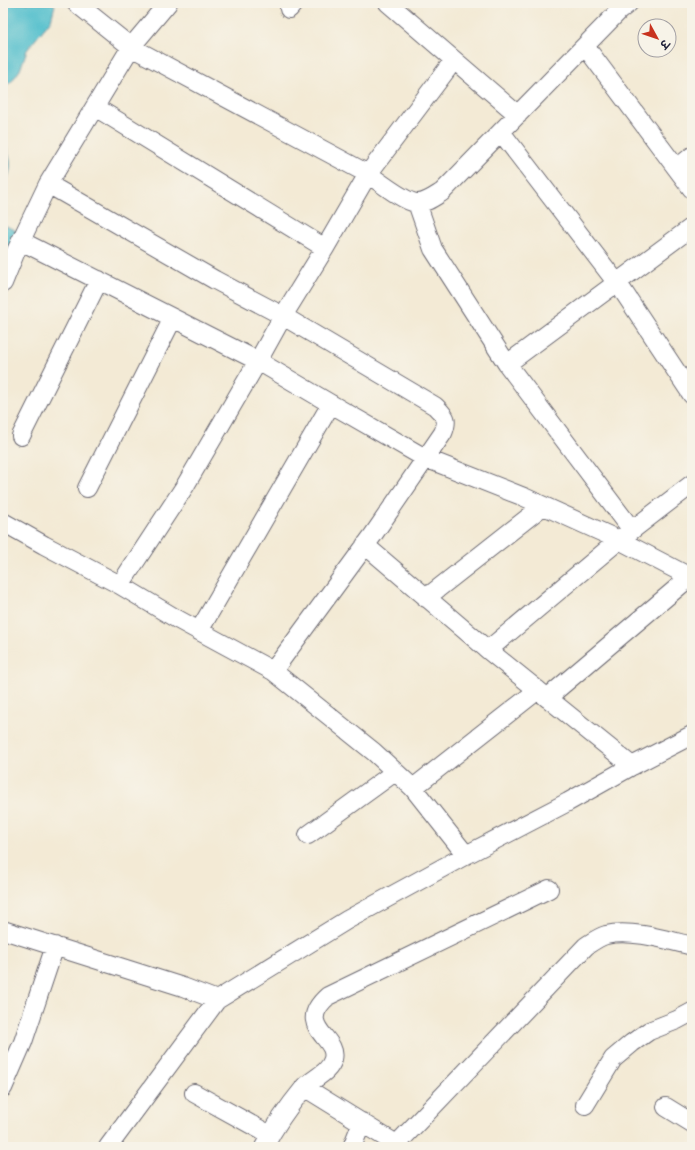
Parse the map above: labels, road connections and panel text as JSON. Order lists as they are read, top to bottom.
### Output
{
  "north": "bottom right"
}
